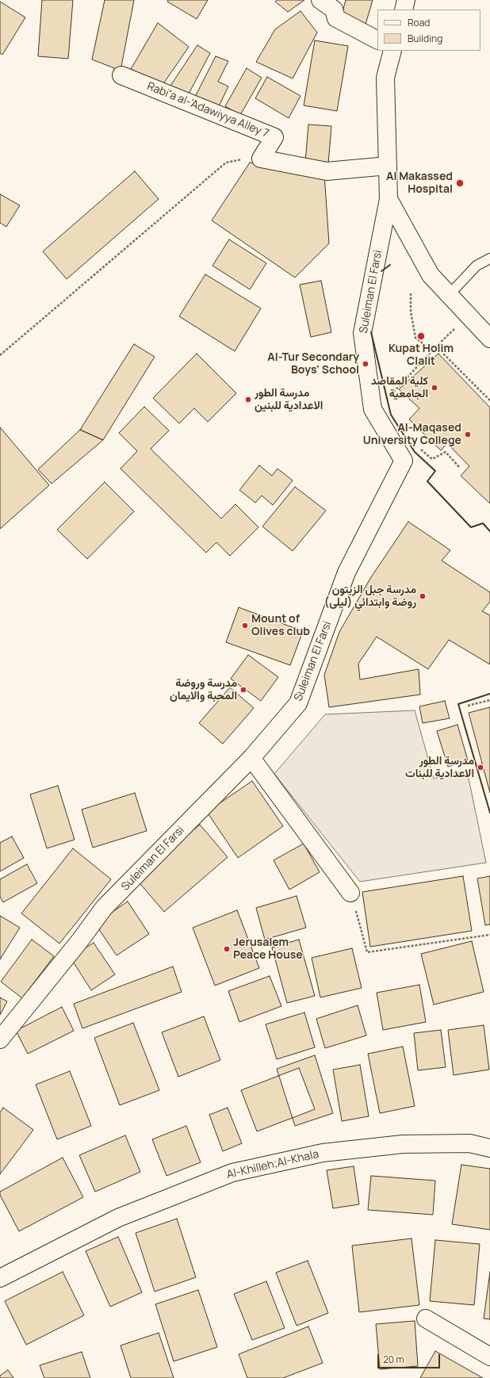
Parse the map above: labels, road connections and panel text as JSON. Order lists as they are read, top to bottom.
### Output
{
  "streets": {
    "street": ["Rabiʼa al-'Adawiyya Alley 7", "Suleiman El Farsi", "Al-Khilleh;Al-Khala"]
  },
  "places": [
    "Al Makassed Hospital",
    "Kupat Holim Clalit",
    "Al-Tur Secondary Boys' School",
    "كلية المقاصد الجامعية",
    "مدرسة الطور الاعدادية للبنين",
    "Al-Maqased University College",
    "مدرسة جبل الزيتون (ليلى) روضة وابتدائي",
    "Mount of Olives club",
    "مدرسة وروضة المحبة والايمان",
    "مدرسة الطور الاعدادية للبنات",
    "Jerusalem Peace House"
  ],
  "legend": ["Road", "Building"],
  "scale_bar": "20 m"
}
